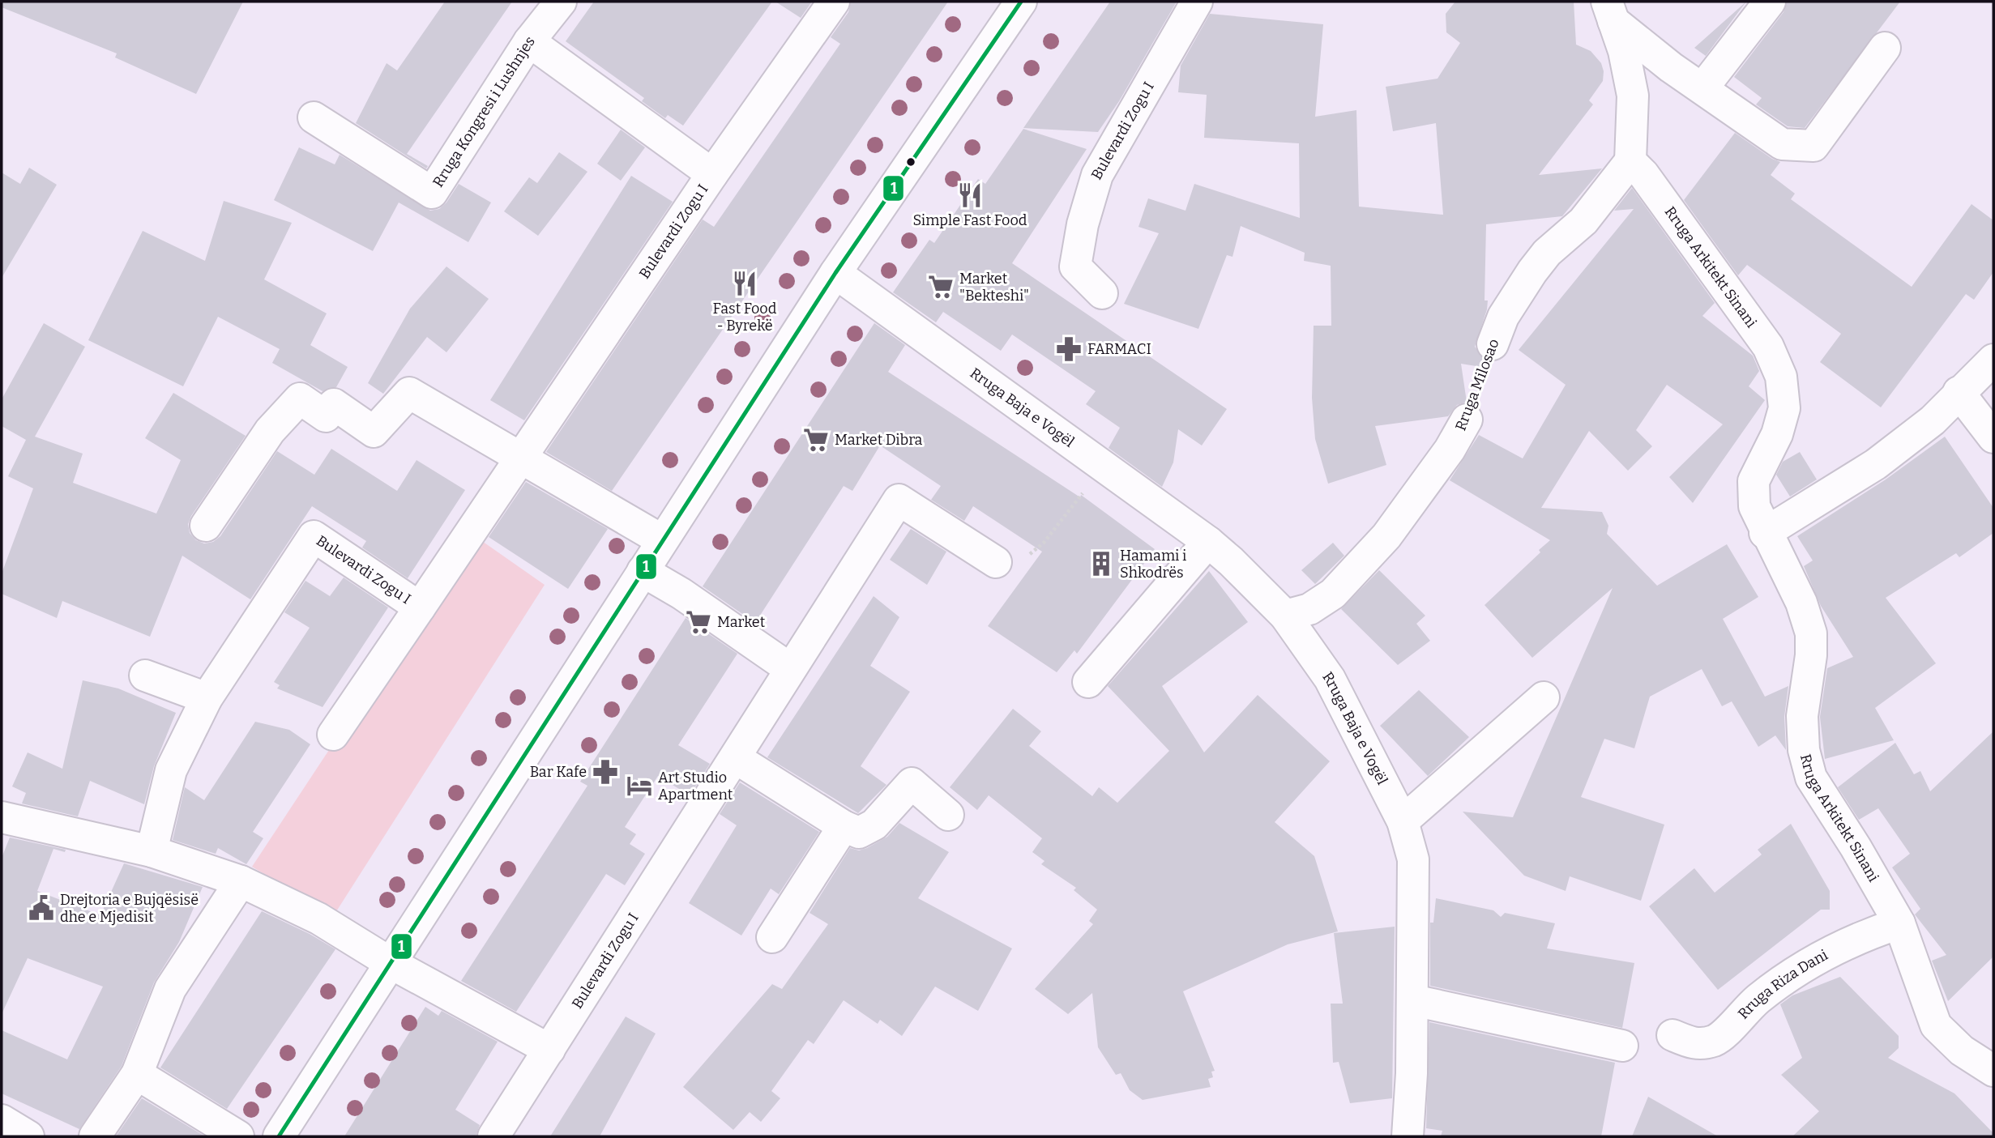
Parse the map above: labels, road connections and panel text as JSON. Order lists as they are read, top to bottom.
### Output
{
  "streets": {
    "street": [
      "Rruga Kongresi i Lushnjes",
      "Bulevardi Zogu I",
      "Rruga Arkitekt Sinani",
      "Rruga Milosao",
      "Rruga Baja e Vogël",
      "Rruga Riza Dani"
    ]
  },
  "crossings": [
    ["Rruga Kongresi i Lushnjes", "Bulevardi Zogu I"],
    ["Rruga Arkitekt Sinani", "Rruga Milosao"],
    ["Rruga Arkitekt Sinani", "Rruga Riza Dani"],
    ["Rruga Milosao", "Rruga Baja e Vogël"]
  ],
  "places": {
    "restaurant": ["Simple Fast Food", "Fast Food - Byrekë"],
    "supermarket": ["Market \"Bekteshi\"", "Market Dibra", "Market"],
    "pharmacy": ["FARMACI", "Bar Kafe"],
    "building": ["Hamami i Shkodrës"],
    "hotel": ["Art Studio Apartment"],
    "public building": ["Drejtoria e Bujqësisë dhe e Mjedisit"]
  },
  "lines": ["transit line 1"]
}
